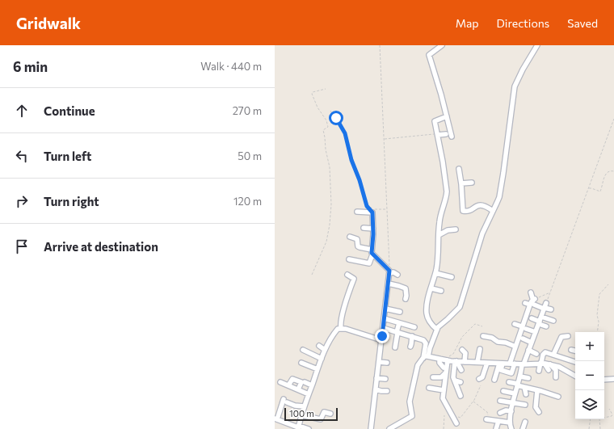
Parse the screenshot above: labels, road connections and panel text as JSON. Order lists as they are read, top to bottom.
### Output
{
  "scale_bar": "100 m",
  "page": {
    "header": "Gridwalk",
    "nav": ["Map", "Directions", "Saved"],
    "heading": ["6 min", "Walk · 440 m"],
    "list": [
      ["Continue", "270 m"],
      ["Turn left", "50 m"],
      ["Turn right", "120 m"],
      "Arrive at destination"
    ],
    "map_buttons": ["+", "−"],
    "scale": "100 m"
  }
}
